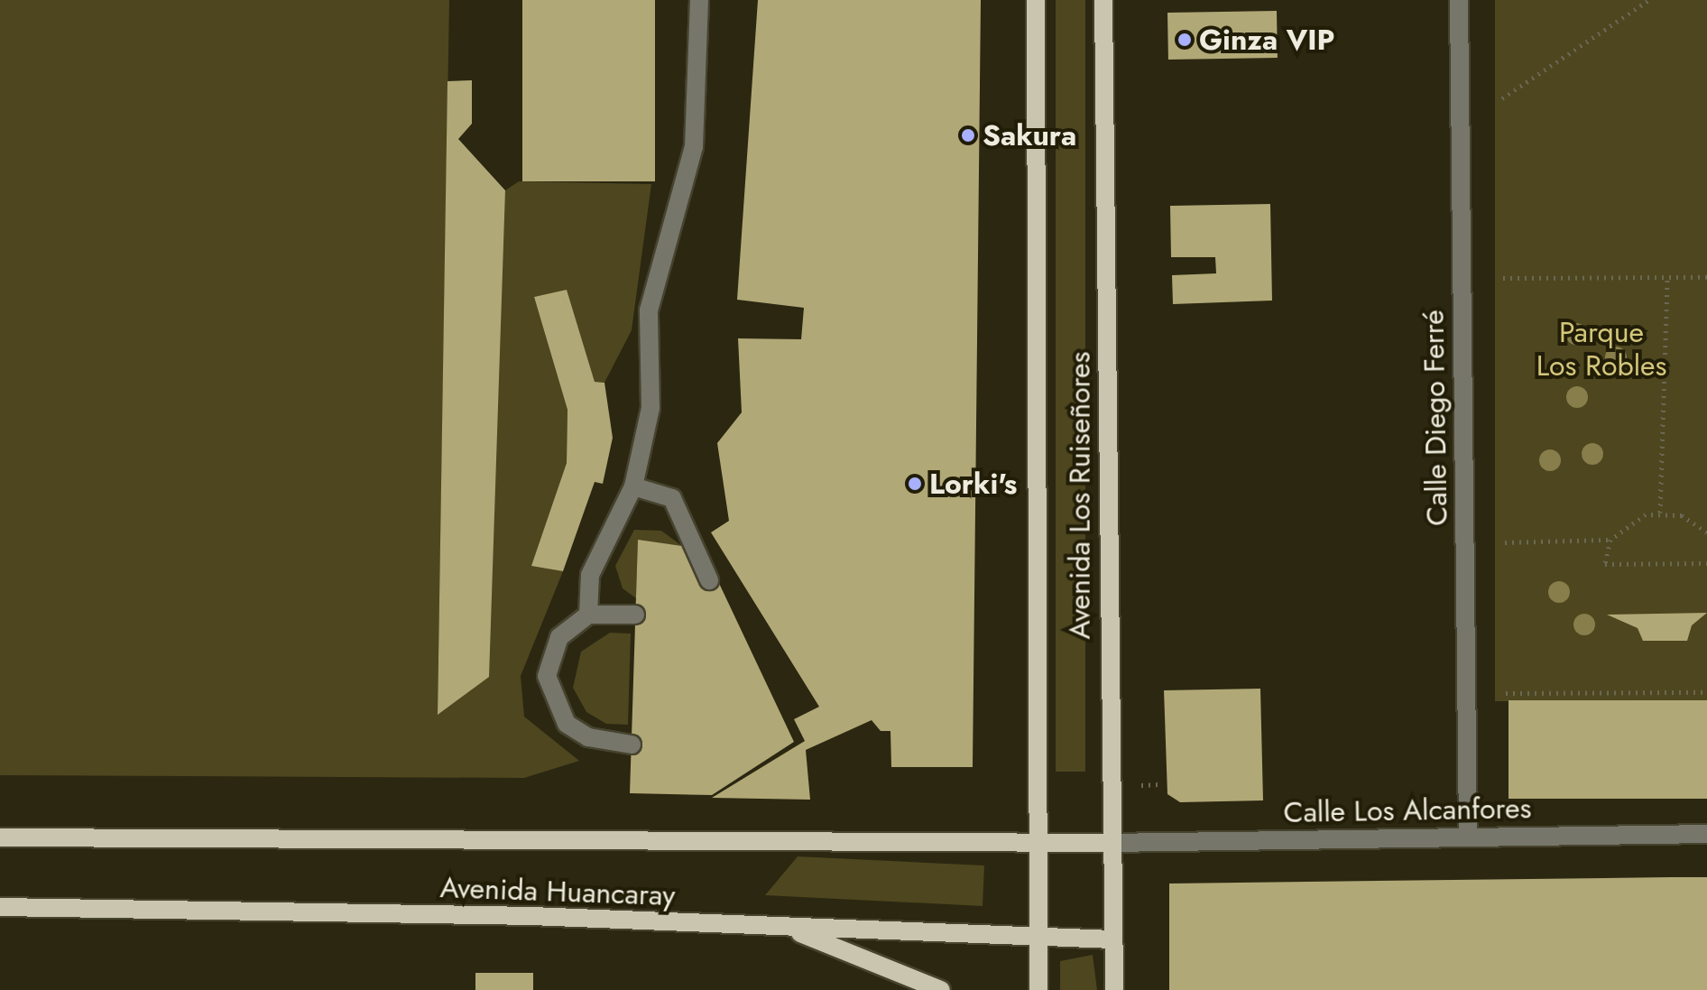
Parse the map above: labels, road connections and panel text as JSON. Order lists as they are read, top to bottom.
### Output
{
  "streets": {
    "main road": ["Avenida Los Ruiseñores", "Avenida Huancaray"],
    "street": ["Calle Diego Ferré", "Calle Los Alcanfores"]
  },
  "crossings": [
    ["Calle Diego Ferré", "Calle Los Alcanfores"],
    ["Avenida Los Ruiseñores", "Calle Los Alcanfores"],
    ["Avenida Los Ruiseñores", "Avenida Huancaray"],
    ["Calle Los Alcanfores", "Avenida Huancaray"]
  ],
  "parks": ["Parque Los Robles"],
  "places": ["Ginza VIP", "Sakura", "Lorki's"]
}
